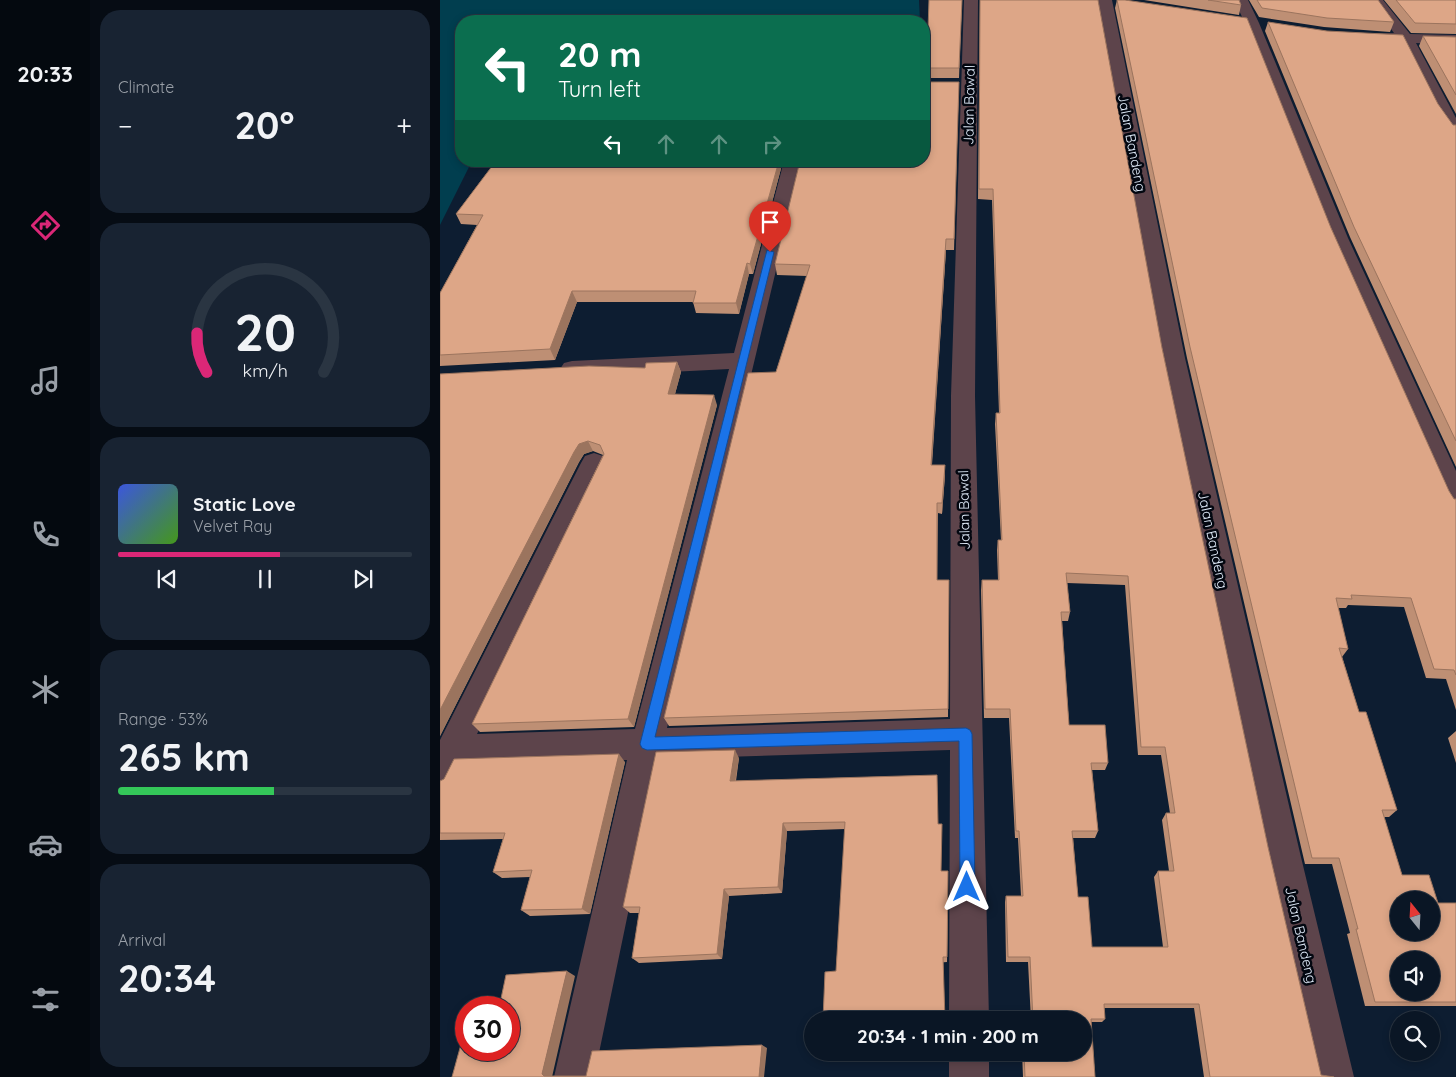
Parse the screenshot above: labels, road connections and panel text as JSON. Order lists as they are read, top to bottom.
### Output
{
  "streets": {
    "street": ["Jalan Bawal", "Jalan Bandeng"]
  },
  "north": "top",
  "page": {
    "tabs": "20:33",
    "tile": [
      "Climate",
      ["Range · 53%", "265 km"],
      ["Arrival", "20:34"]
    ],
    "turn": ["20 m", "Turn left"],
    "heat": ["−", "20°", "+"],
    "song": ["Static Love", "Velvet Ray"],
    "limit": "30",
    "trip": "20:34 · 1 min · 200 m",
    "gauge": ["20", "km/h"]
  }
}
